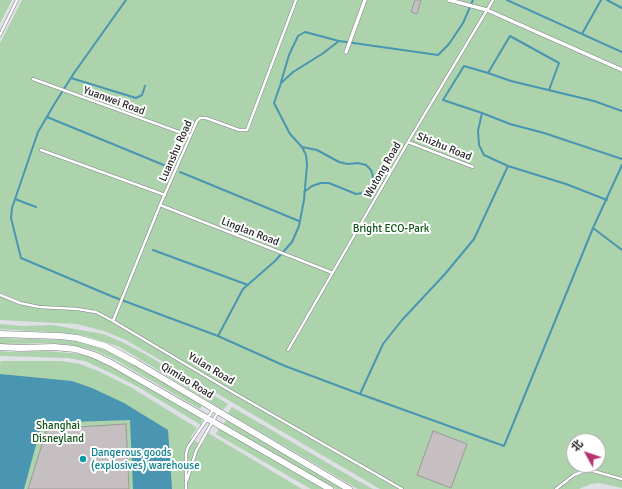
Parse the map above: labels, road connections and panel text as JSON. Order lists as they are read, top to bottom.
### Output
{
  "streets": {
    "street": ["Qimiao Road"],
    "lane": [
      "Yuanwei Road",
      "Shizhu Road",
      "Luanshu Road",
      "Wutong Road",
      "Linglan Road",
      "Yulan Road"
    ]
  },
  "crossings": [
    ["Yuanwei Road", "Luanshu Road"],
    ["Shizhu Road", "Wutong Road"],
    ["Luanshu Road", "Linglan Road"],
    ["Luanshu Road", "Yulan Road"],
    ["Wutong Road", "Linglan Road"]
  ],
  "parks": ["Bright ECO-Park", "Shanghai Disneyland"],
  "places": ["Dangerous goods (explosives) warehouse"],
  "north": "top left"
}
